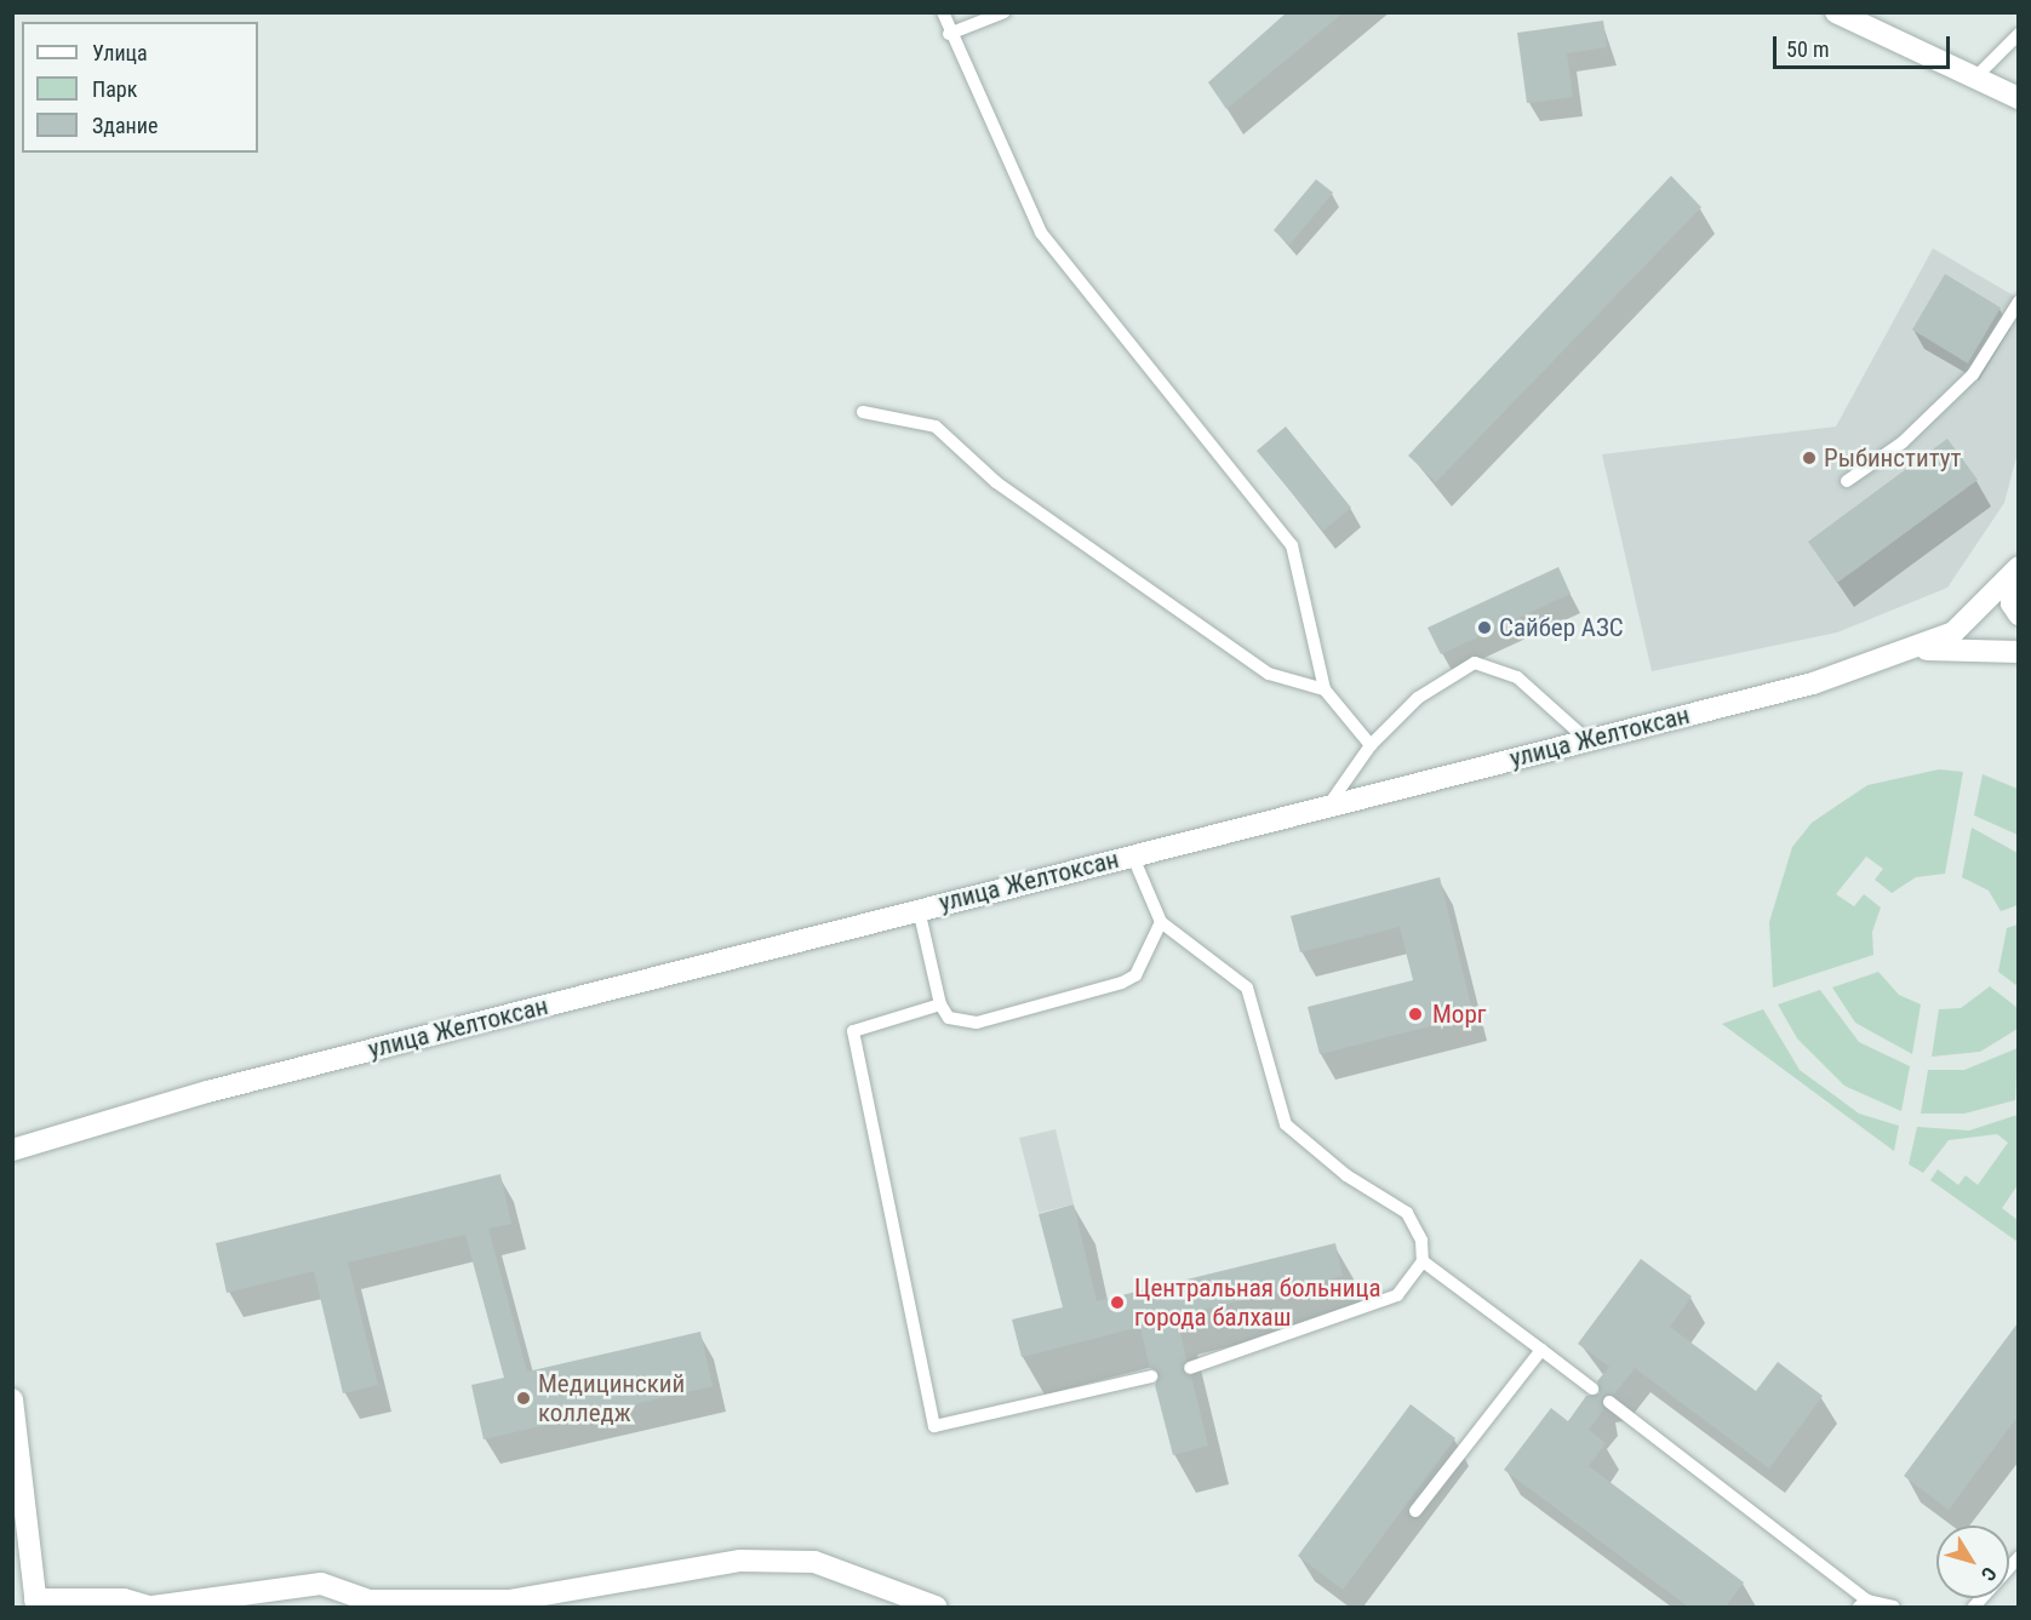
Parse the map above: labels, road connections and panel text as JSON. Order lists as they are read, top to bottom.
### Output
{
  "streets": {
    "main road": ["улица Желтоксан"]
  },
  "places": [
    "Рыбинститут",
    "Сайбер АЗС",
    "Морг",
    "Центральная больница города балхаш",
    "Медицинский колледж"
  ],
  "legend": ["Улица", "Парк", "Здание"],
  "scale_bar": "50 m",
  "north": "bottom right"
}
